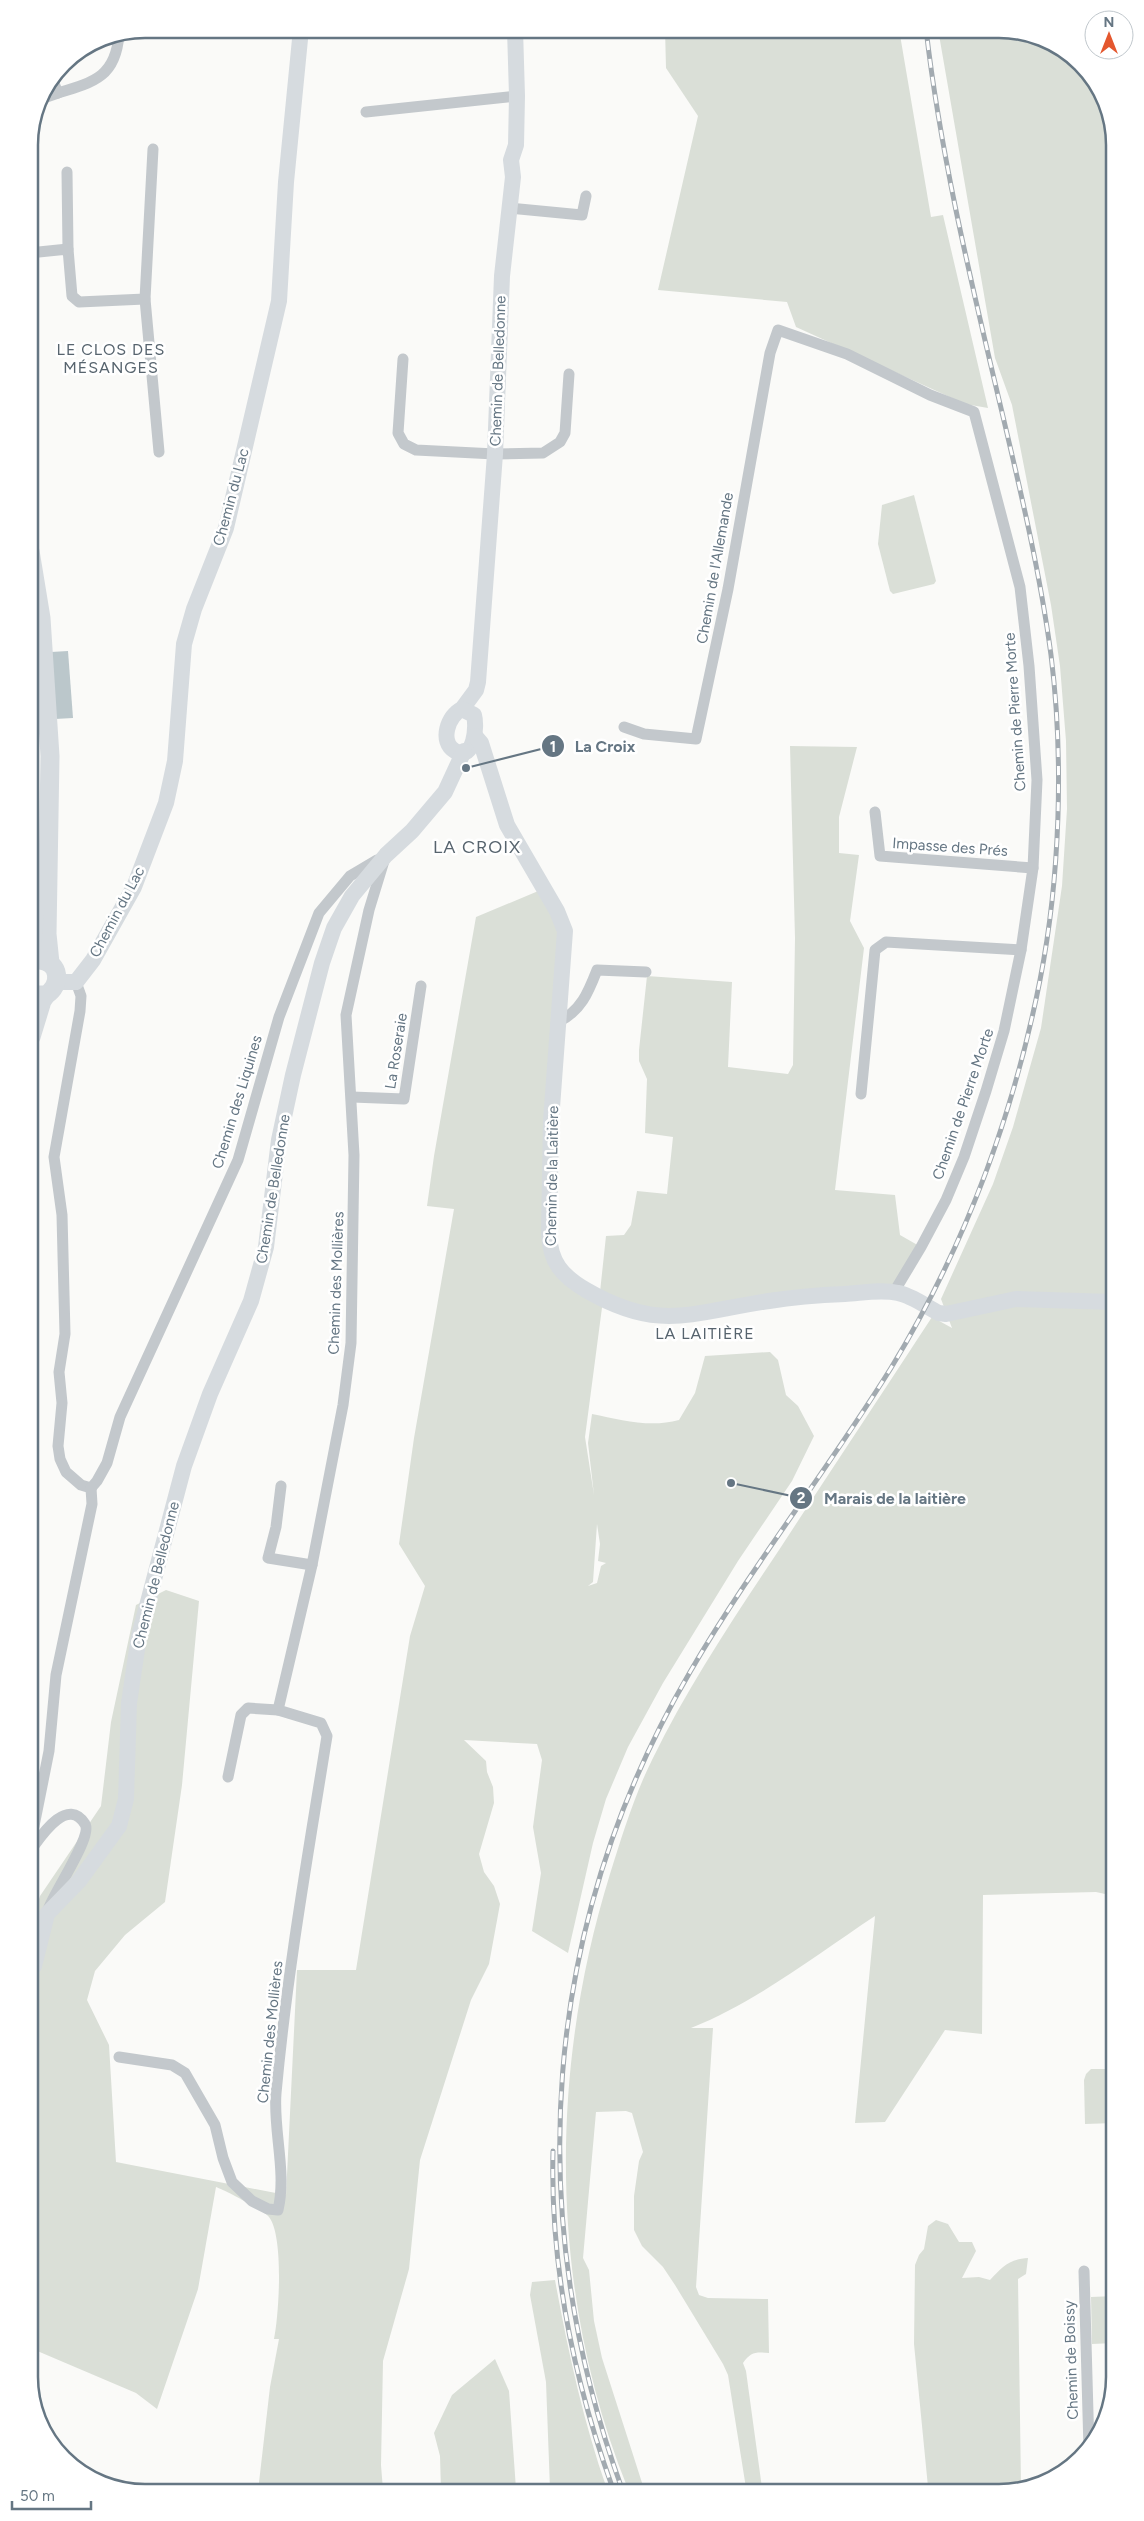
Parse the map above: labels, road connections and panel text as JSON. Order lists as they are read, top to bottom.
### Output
{
  "streets": {
    "main road": ["Chemin de Belledonne", "Chemin du Lac", "Chemin de la Laitière"],
    "street": [
      "Chemin de l'Allemande",
      "Chemin de Pierre Morte",
      "Impasse des Prés",
      "La Roseraie",
      "Chemin des Liquines",
      "Chemin des Mollières",
      "Chemin de Boissy"
    ]
  },
  "crossings": [
    ["Chemin de Belledonne", "Chemin des Liquines"],
    ["Chemin de Belledonne", "Chemin de la Laitière"],
    ["Chemin de Belledonne", "Chemin des Mollières"],
    ["Chemin de l'Allemande", "Chemin de Pierre Morte"],
    ["Chemin de Pierre Morte", "Impasse des Prés"],
    ["Chemin de Pierre Morte", "Chemin de la Laitière"],
    ["La Roseraie", "Chemin des Mollières"],
    ["Chemin des Liquines", "Chemin des Mollières"]
  ],
  "districts": ["LE CLOS DES MÉSANGES", "LA CROIX", "LA LAITIÈRE"],
  "places": ["La Croix", "Marais de la laitière"],
  "scale_bar": "50 m",
  "north": "top"
}
